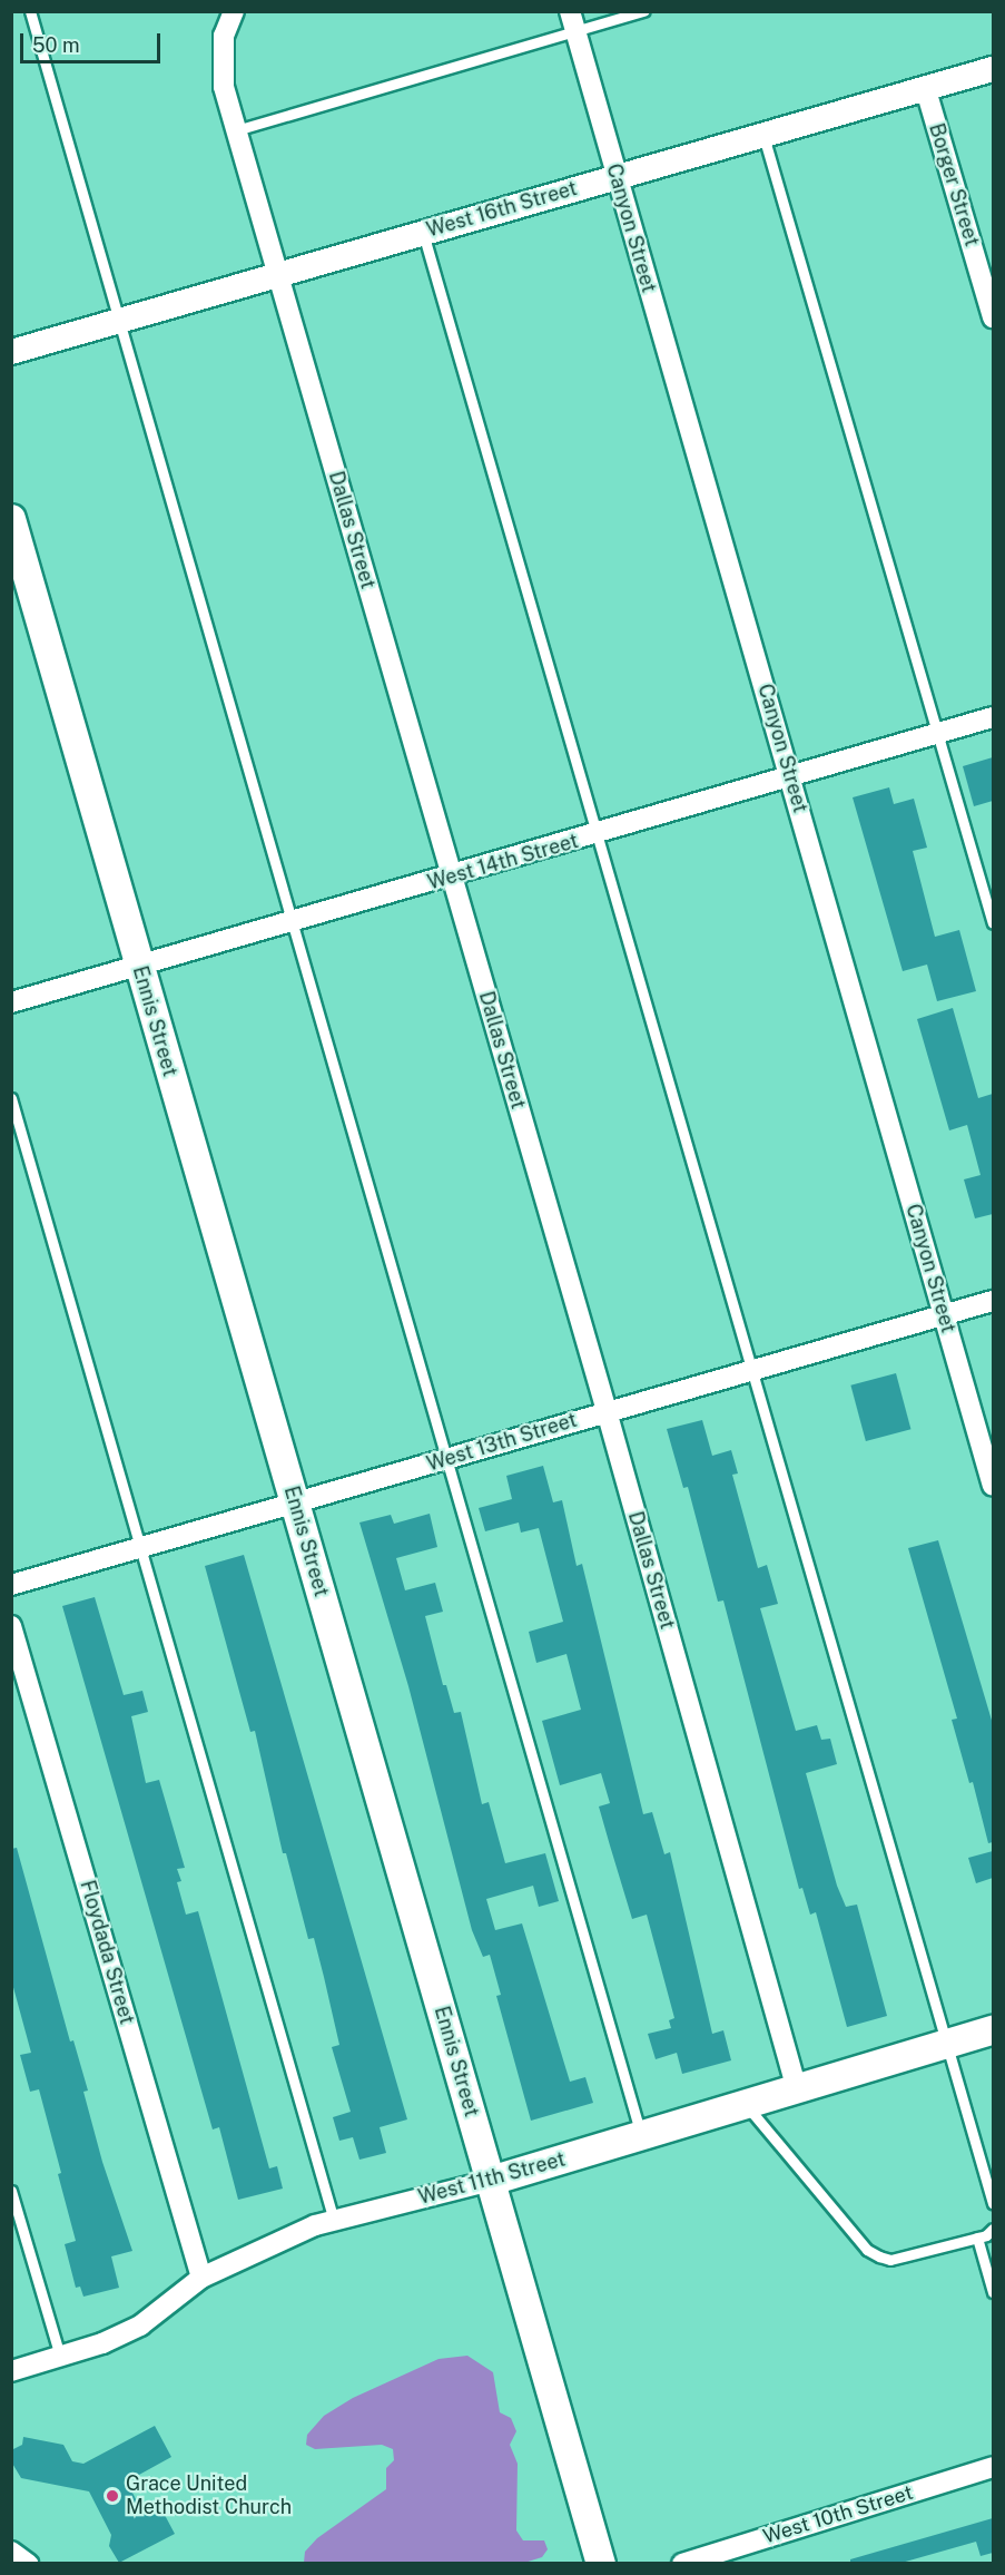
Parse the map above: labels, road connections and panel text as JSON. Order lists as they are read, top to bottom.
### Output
{
  "streets": {
    "main road": ["Ennis Street", "West 11th Street"],
    "street": [
      "Borger Street",
      "West 16th Street",
      "Canyon Street",
      "Dallas Street",
      "West 14th Street",
      "West 13th Street",
      "Floydada Street",
      "West 10th Street"
    ]
  },
  "crossings": [
    ["Borger Street", "West 16th Street"],
    ["West 16th Street", "Canyon Street"],
    ["West 16th Street", "Dallas Street"],
    ["Canyon Street", "West 14th Street"],
    ["Canyon Street", "West 13th Street"],
    ["Dallas Street", "West 14th Street"],
    ["Dallas Street", "West 13th Street"],
    ["Dallas Street", "West 11th Street"],
    ["West 14th Street", "Ennis Street"],
    ["Ennis Street", "West 13th Street"],
    ["Ennis Street", "West 11th Street"],
    ["Floydada Street", "West 11th Street"]
  ],
  "places": ["Grace United Methodist Church"],
  "scale_bar": "50 m"
}
